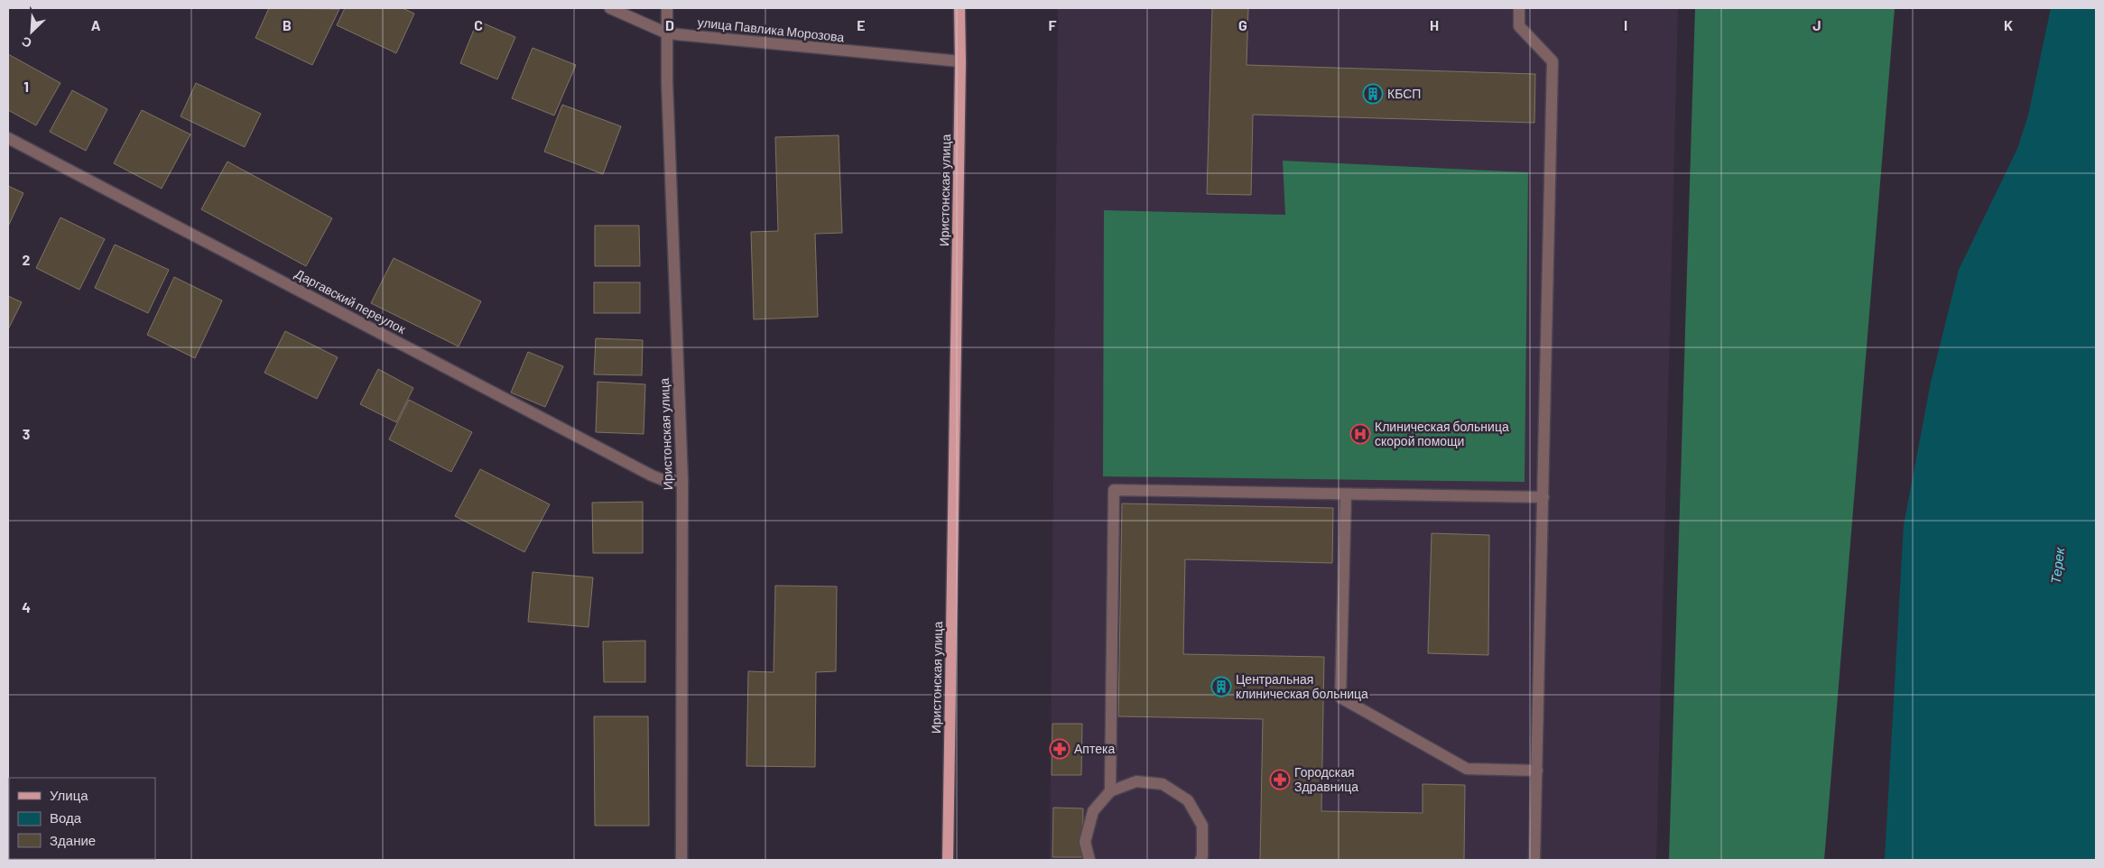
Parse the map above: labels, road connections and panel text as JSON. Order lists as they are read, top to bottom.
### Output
{
  "streets": {
    "main road": ["Иристонская улица"],
    "street": ["улица Павлика Морозова", "Даргавский переулок"]
  },
  "crossings": [
    ["улица Павлика Морозова", "Иристонская улица"],
    ["Иристонская улица", "Даргавский переулок"]
  ],
  "water": ["Терек"],
  "places": {
    "building": ["КБСП", "Центральная клиническая больница"],
    "hospital": ["Клиническая больница скорой помощи"],
    "pharmacy": ["Аптека", "Городская Здравница"]
  },
  "legend": ["Улица", "Вода", "Здание"],
  "north": "bottom left",
  "grid": {
    "columns": [
      "A",
      "B",
      "C",
      "D",
      "E",
      "F",
      "G",
      "H",
      "I",
      "J",
      "K"
    ],
    "rows": [
      "1",
      "2",
      "3",
      "4"
    ]
  }
}
